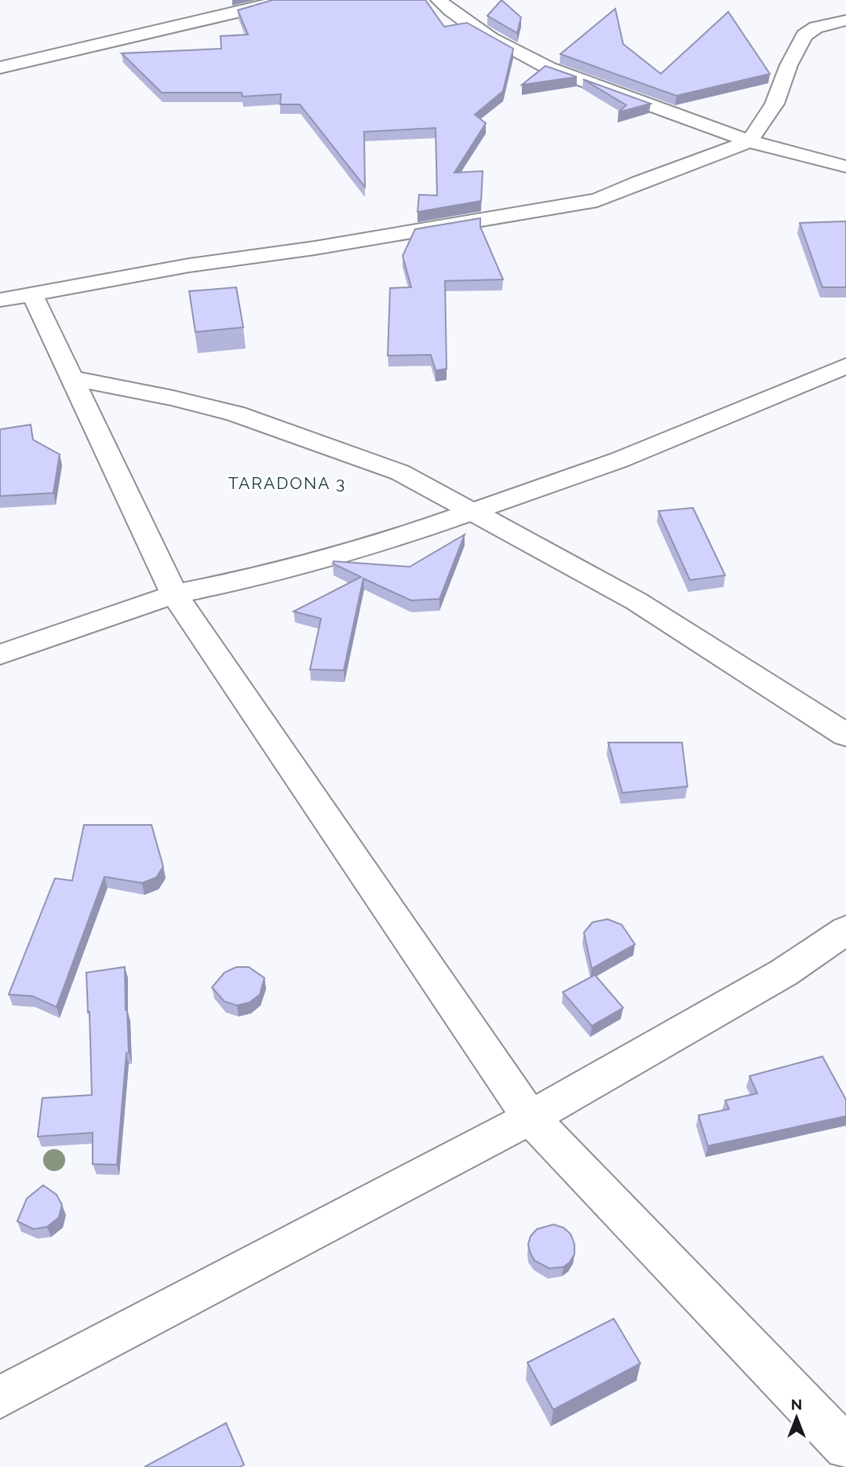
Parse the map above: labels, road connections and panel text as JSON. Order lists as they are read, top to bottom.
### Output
{
  "districts": ["TARADONA 3"],
  "north": "top"
}
